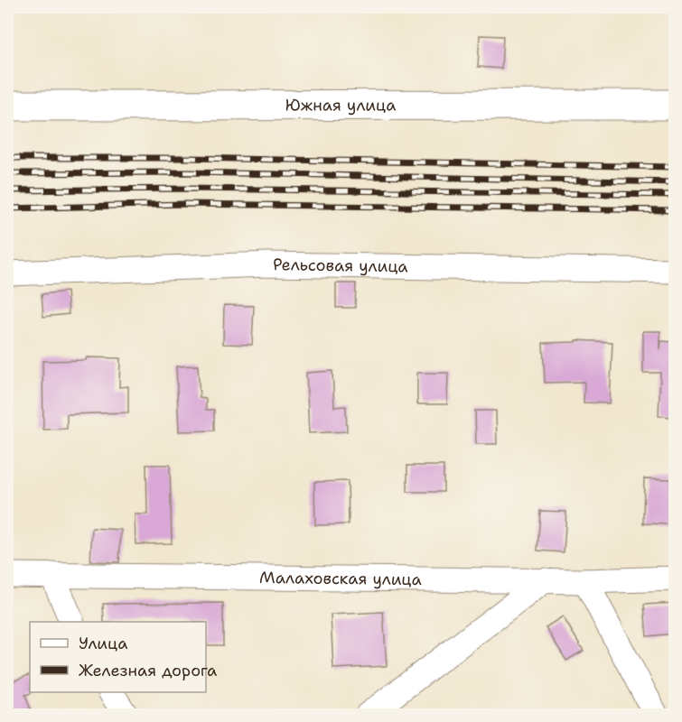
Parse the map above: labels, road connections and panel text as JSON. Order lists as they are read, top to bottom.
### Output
{
  "streets": {
    "street": ["Южная улица", "Рельсовая улица", "Малаховская улица"]
  },
  "legend": ["Улица", "Железная дорога"]
}
